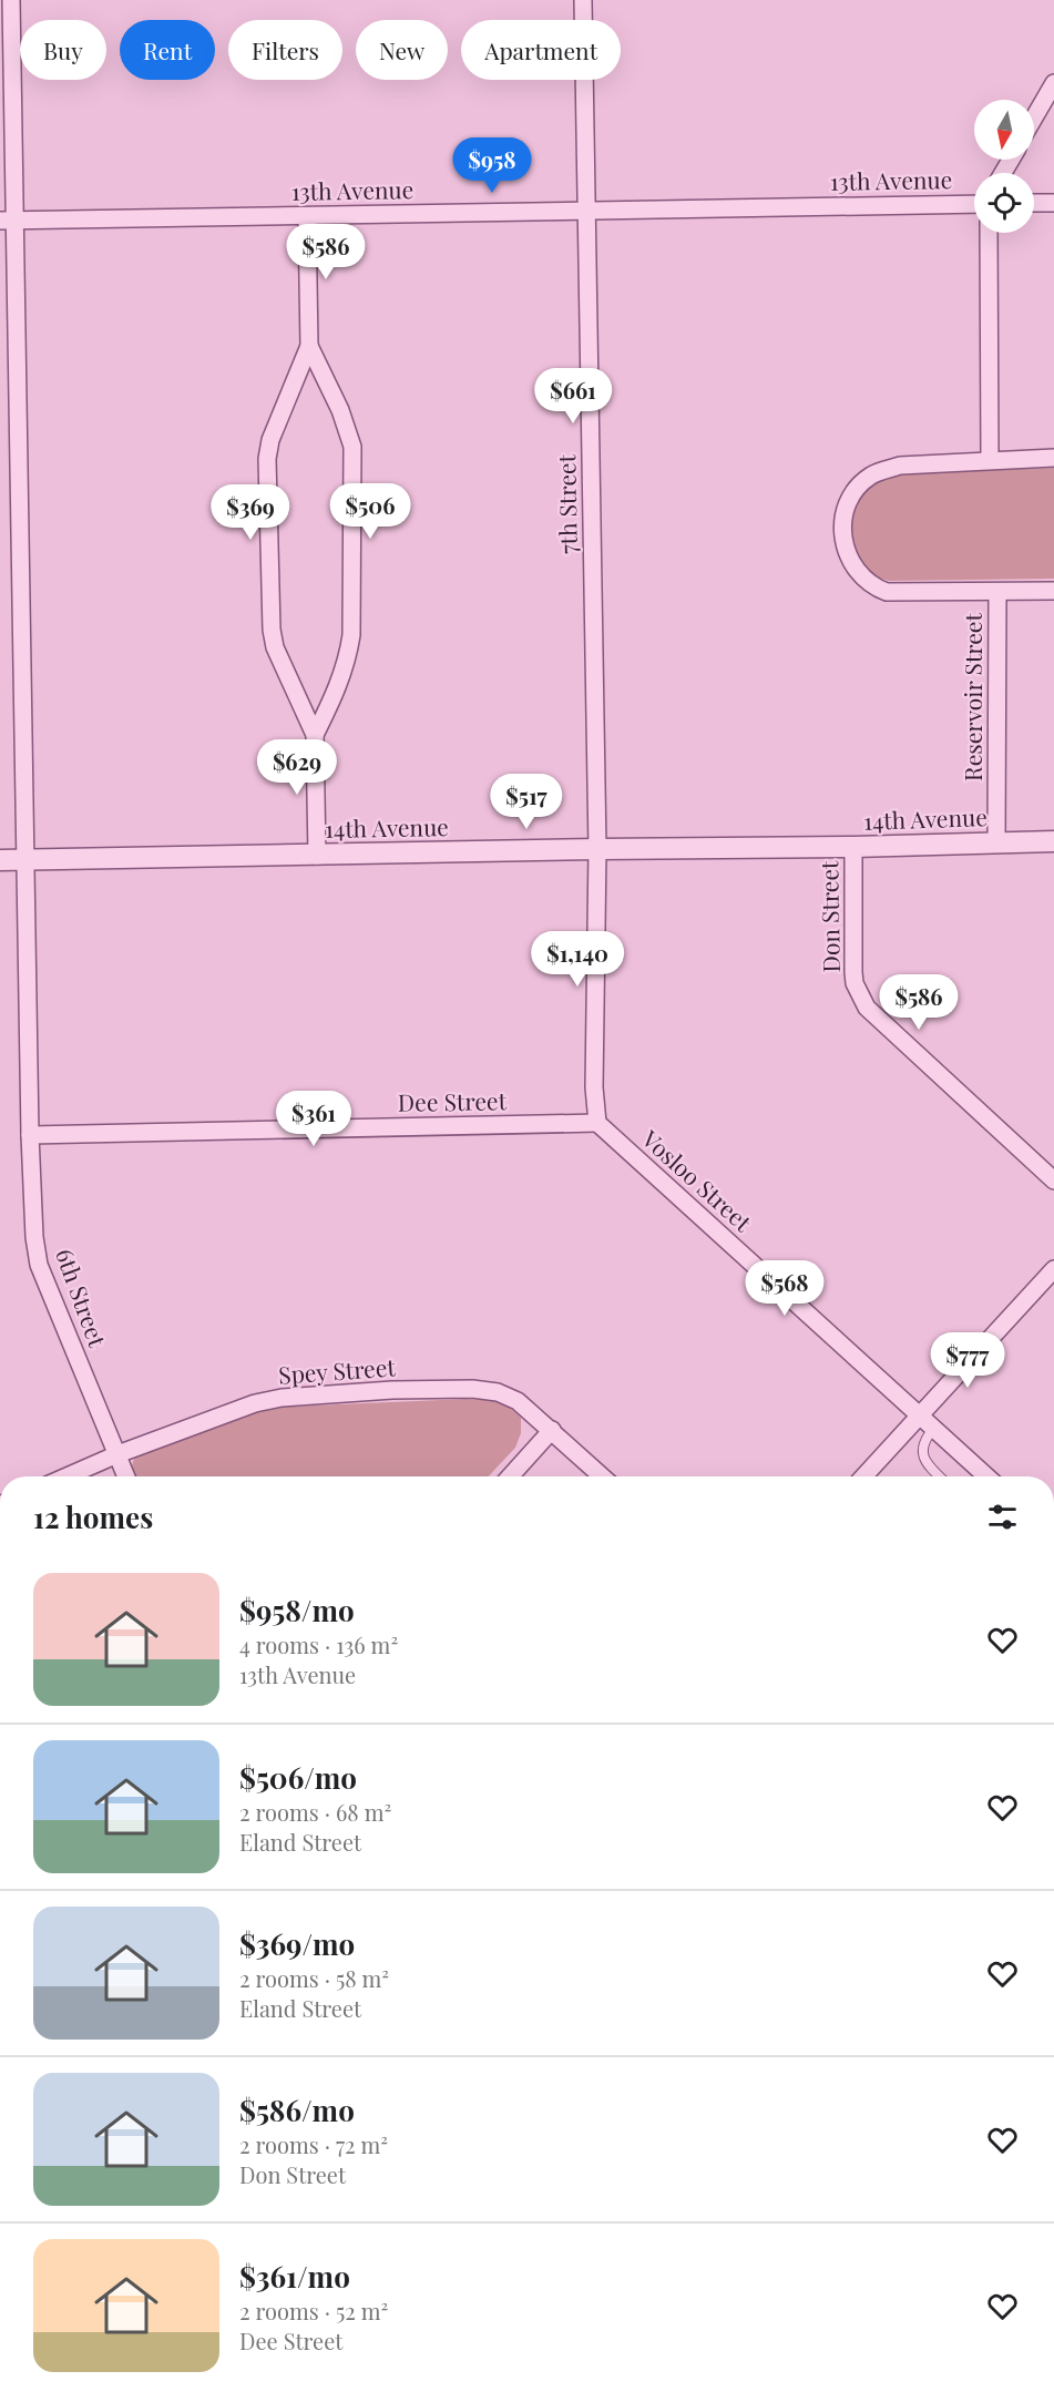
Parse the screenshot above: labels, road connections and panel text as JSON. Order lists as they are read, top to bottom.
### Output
{
  "streets": {
    "street": [
      "13th Avenue",
      "7th Street",
      "Reservoir Street",
      "14th Avenue",
      "Don Street",
      "Dee Street",
      "Vosloo Street",
      "6th Street",
      "Spey Street"
    ]
  },
  "crossings": [
    ["13th Avenue", "7th Street"],
    ["13th Avenue", "6th Street"],
    ["7th Street", "14th Avenue"],
    ["Reservoir Street", "14th Avenue"],
    ["14th Avenue", "Don Street"],
    ["14th Avenue", "6th Street"],
    ["Dee Street", "Vosloo Street"],
    ["Dee Street", "6th Street"],
    ["6th Street", "Spey Street"]
  ],
  "north": "bottom",
  "page": {
    "chip": [
      "Buy",
      "Rent",
      "Filters",
      "New",
      "Apartment"
    ],
    "price": [
      "$958",
      "$586",
      "$661",
      "$506",
      "$369",
      "$629",
      "$517",
      "$1,140",
      "$586",
      "$361",
      "$568",
      "$777"
    ],
    "heading": "12 homes",
    "list": [
      {
        "name": "$958/mo",
        "note": "4 rooms · 136 m² · 13th Avenue"
      },
      {
        "name": "$506/mo",
        "note": "2 rooms · 68 m² · Eland Street"
      },
      {
        "name": "$369/mo",
        "note": "2 rooms · 58 m² · Eland Street"
      },
      {
        "name": "$586/mo",
        "note": "2 rooms · 72 m² · Don Street"
      },
      {
        "name": "$361/mo",
        "note": "2 rooms · 52 m² · Dee Street"
      }
    ]
  }
}
